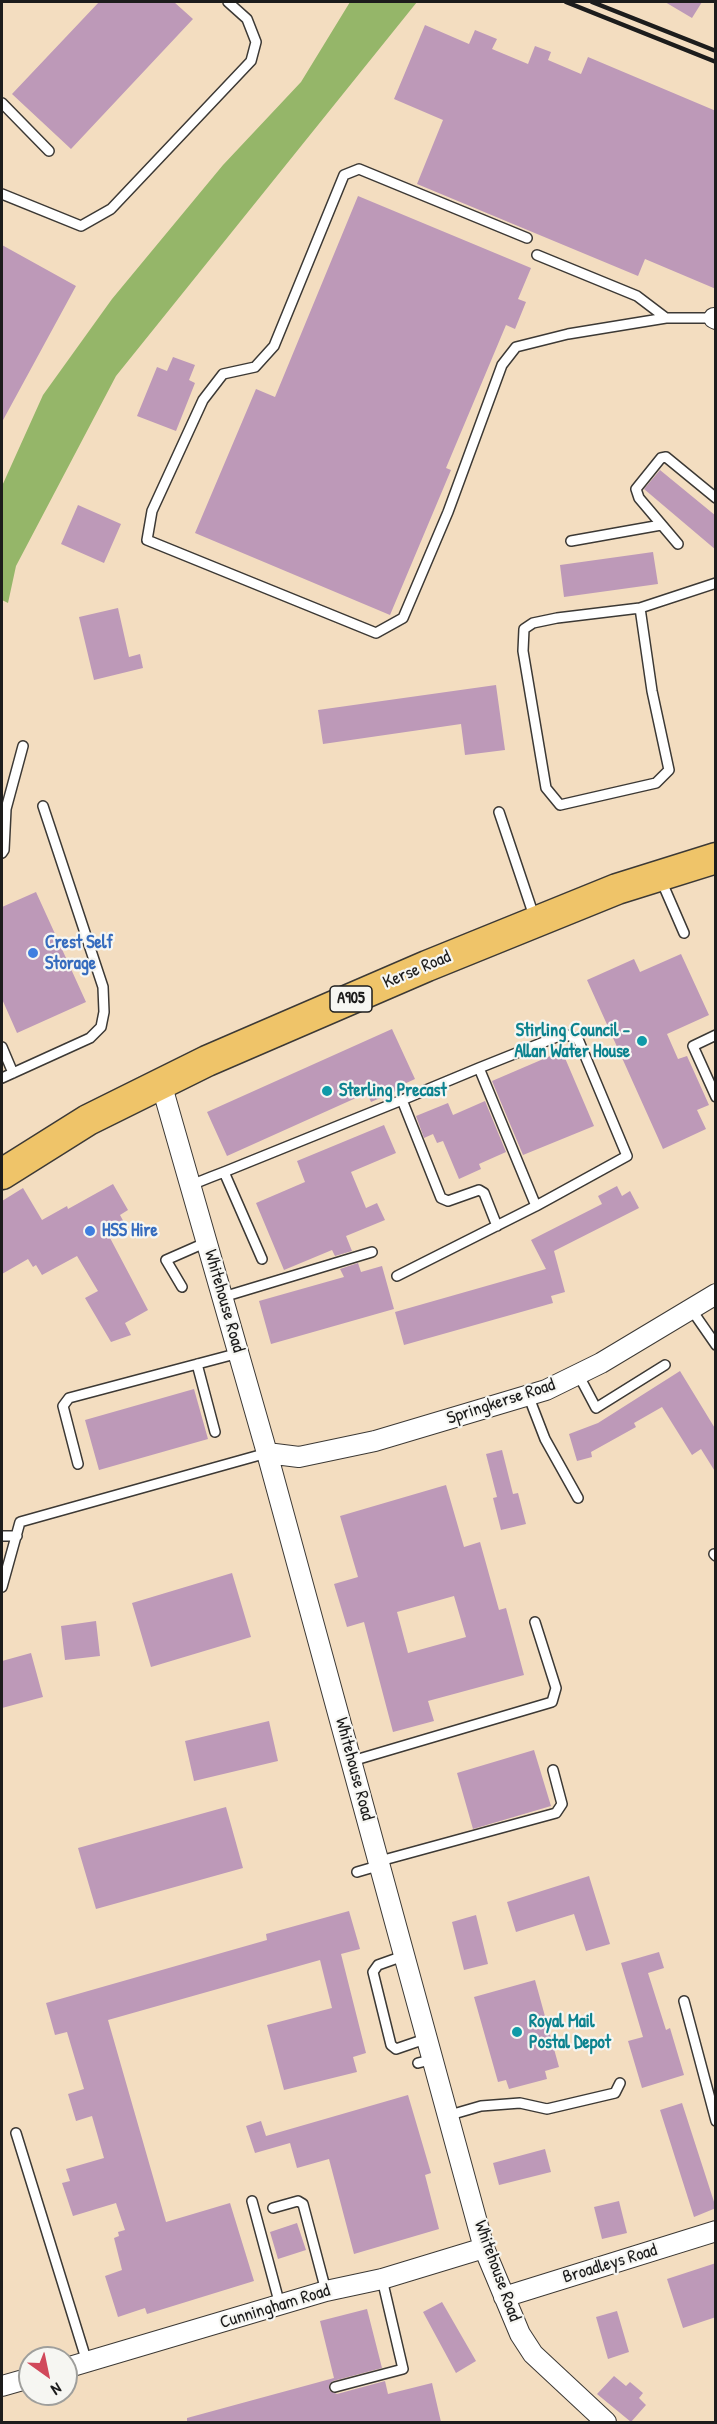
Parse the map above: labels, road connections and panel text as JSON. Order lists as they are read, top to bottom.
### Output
{
  "streets": {
    "main road": ["Kerse Road", "A905"],
    "street": [
      "Whitehouse Road",
      "Springkerse Road",
      "Broadleys Road",
      "Cunningham Road"
    ]
  },
  "crossings": [
    ["Kerse Road", "Whitehouse Road"],
    ["Whitehouse Road", "Springkerse Road"],
    ["Whitehouse Road", "Broadleys Road"],
    ["Whitehouse Road", "Cunningham Road"]
  ],
  "places": [
    "Crest Self Storage",
    "Stirling Council - Allan Water House",
    "Sterling Precast",
    "HSS Hire",
    "Royal Mail Postal Depot"
  ],
  "north": "bottom right"
}
